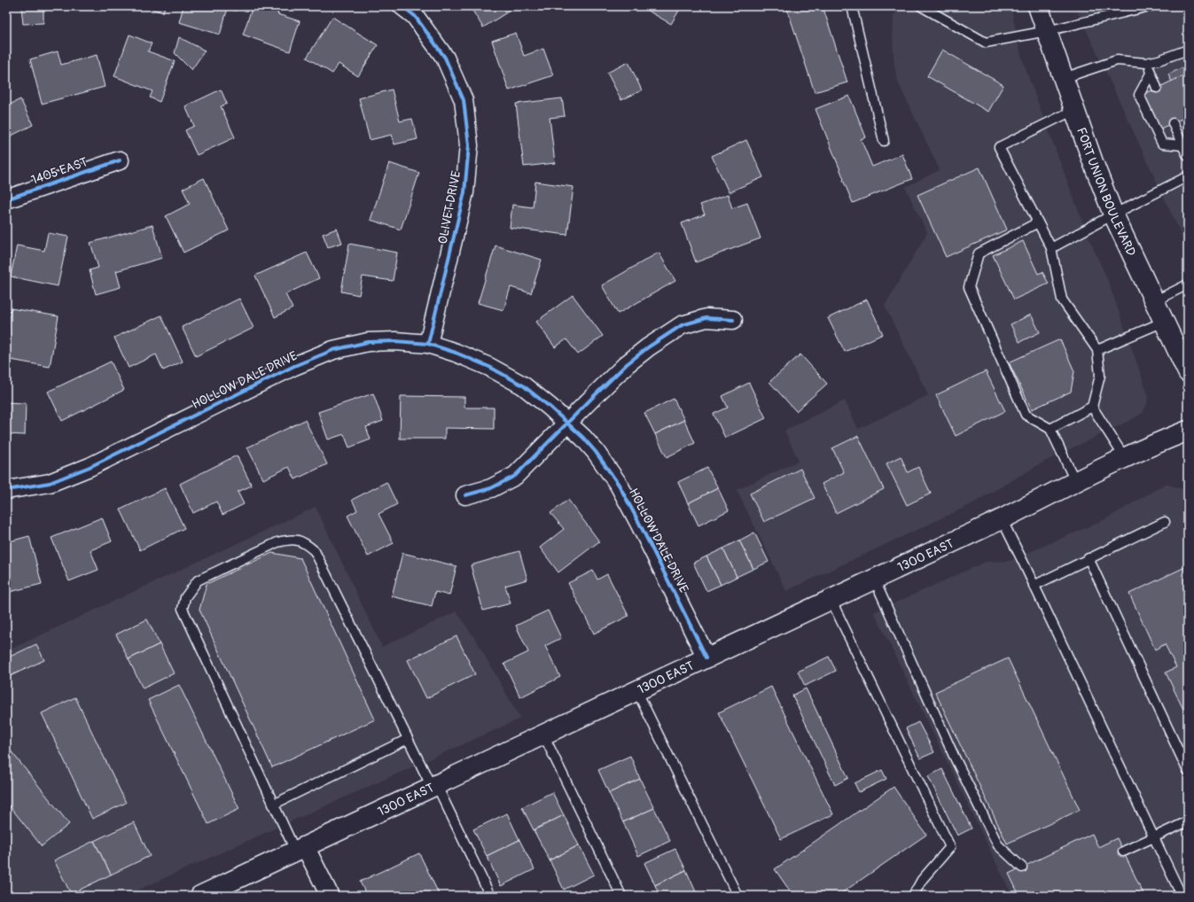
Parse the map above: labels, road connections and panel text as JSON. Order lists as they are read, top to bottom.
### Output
{
  "streets": {
    "main road": ["FORT UNION BOULEVARD", "1300 EAST"],
    "street": ["1405 EAST", "OLIVET DRIVE", "HOLLOW DALE DRIVE"]
  },
  "crossings": [
    ["OLIVET DRIVE", "HOLLOW DALE DRIVE"],
    ["HOLLOW DALE DRIVE", "1300 EAST"]
  ]
}
